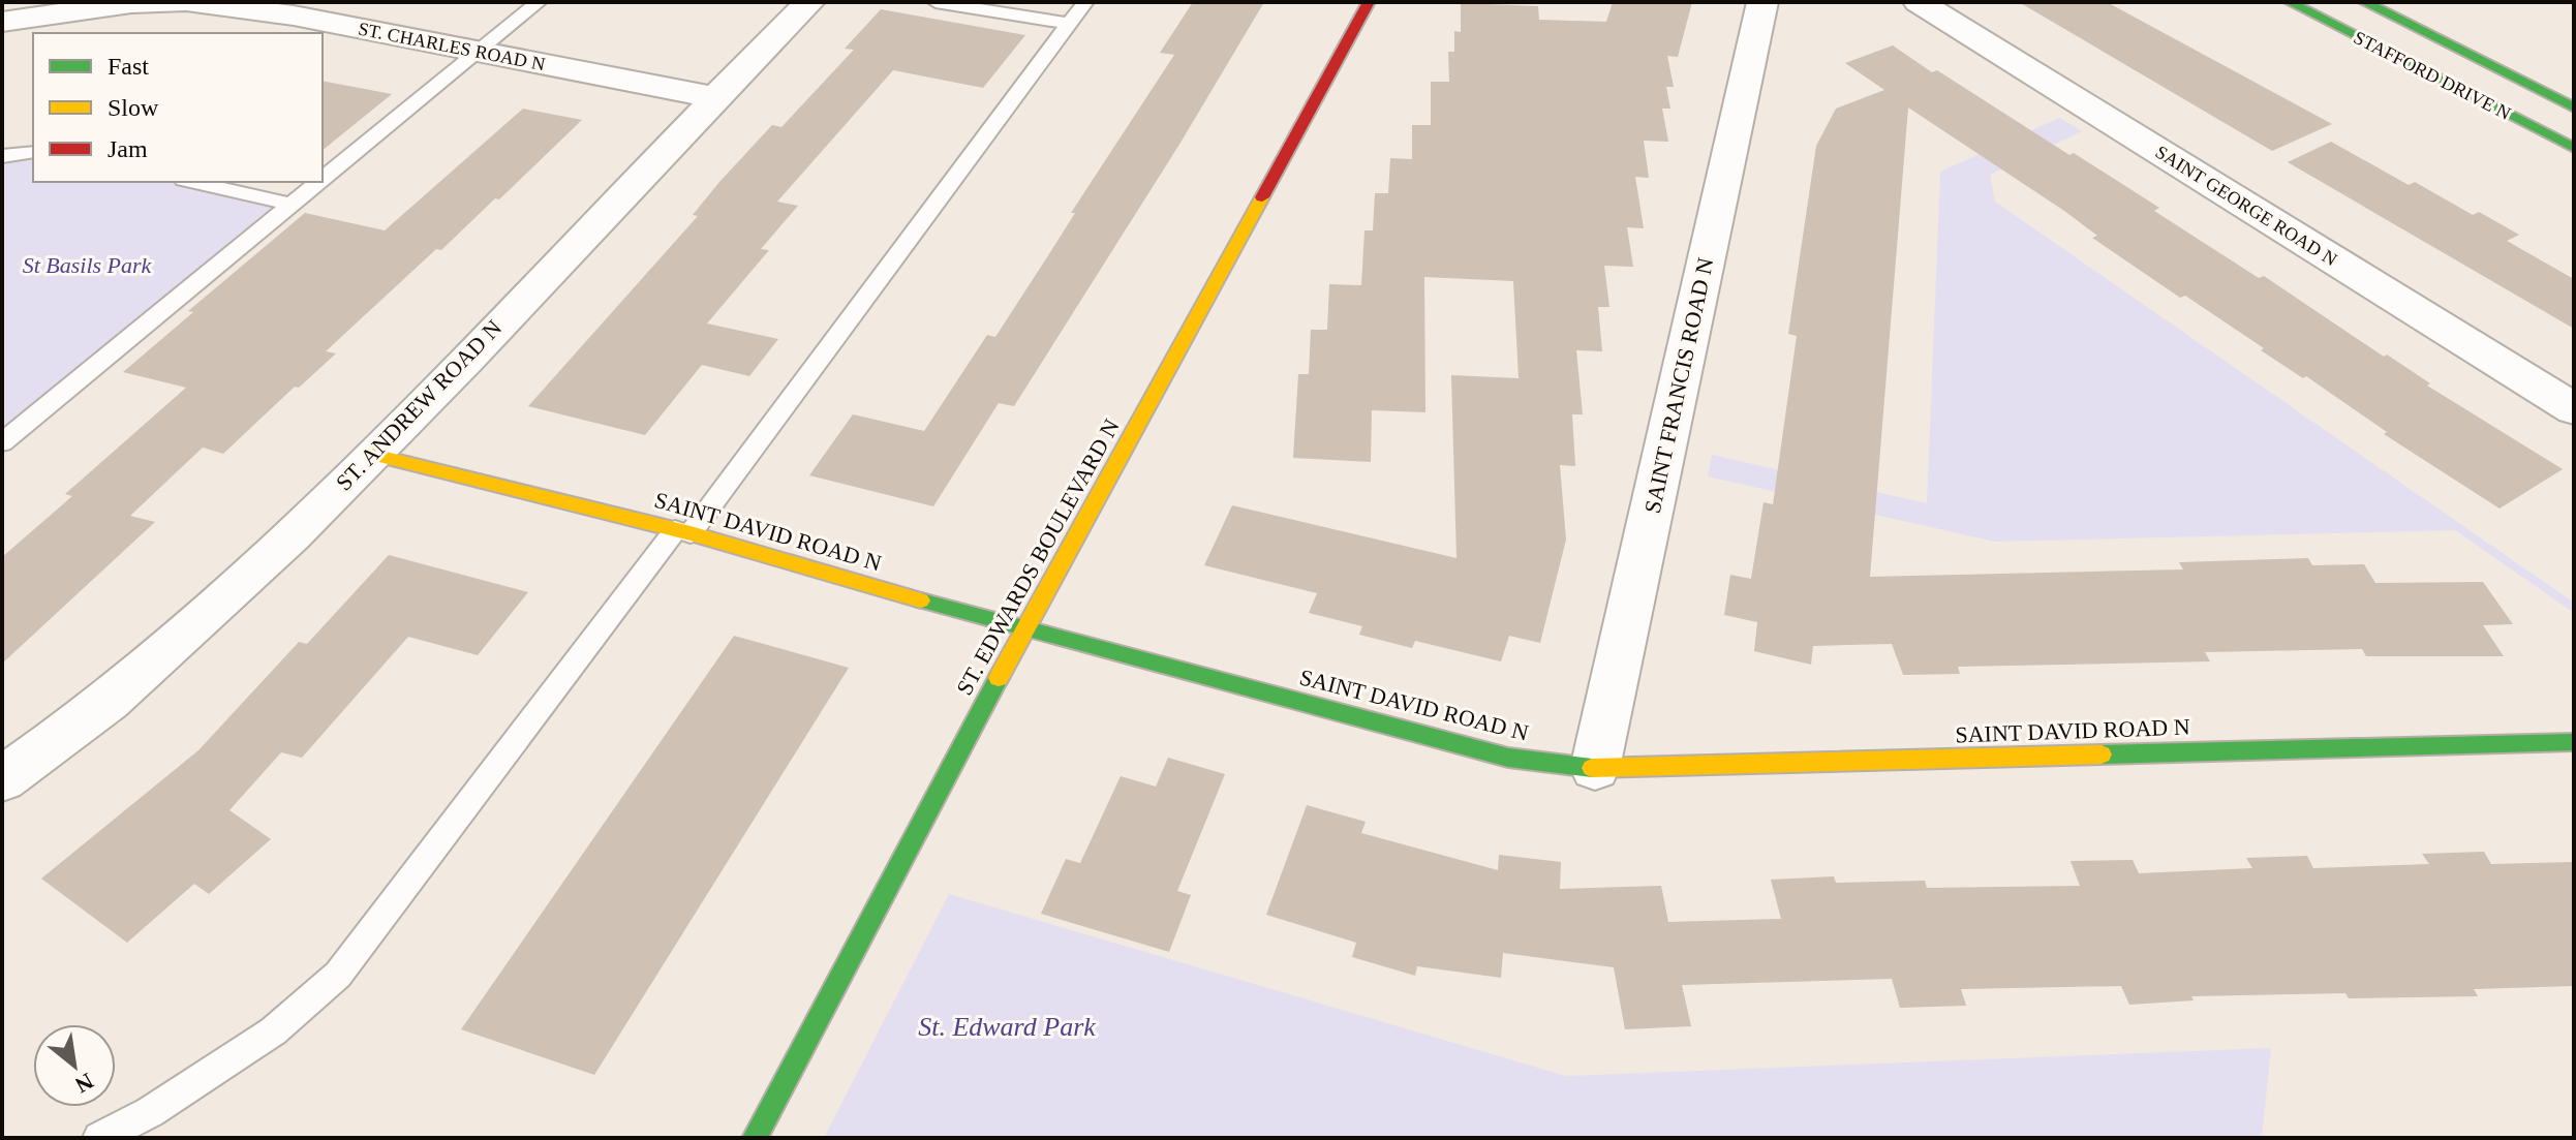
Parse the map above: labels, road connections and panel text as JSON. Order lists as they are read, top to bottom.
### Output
{
  "streets": {
    "street": [
      "ST. CHARLES ROAD N",
      "STAFFORD DRIVE N",
      "SAINT GEORGE ROAD N",
      "SAINT FRANCIS ROAD N",
      "ST. ANDREW ROAD N",
      "SAINT DAVID ROAD N",
      "ST. EDWARDS BOULEVARD N"
    ]
  },
  "crossings": [
    ["ST. CHARLES ROAD N", "ST. ANDREW ROAD N"],
    ["SAINT FRANCIS ROAD N", "SAINT DAVID ROAD N"],
    ["ST. ANDREW ROAD N", "SAINT DAVID ROAD N"],
    ["SAINT DAVID ROAD N", "ST. EDWARDS BOULEVARD N"]
  ],
  "parks": ["St Basils Park", "St. Edward Park"],
  "legend": ["Fast", "Slow", "Jam"],
  "north": "bottom right"
}
